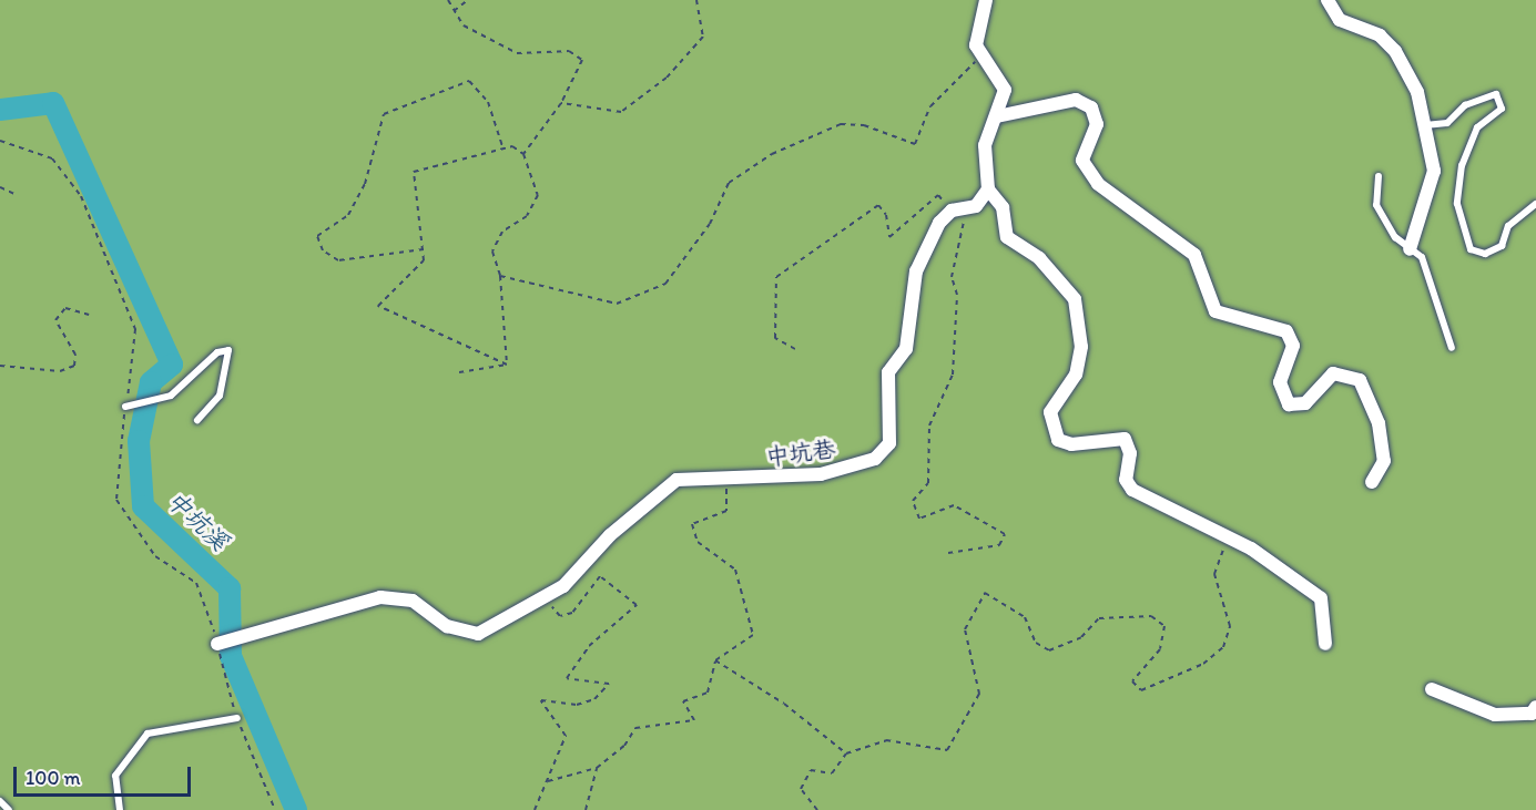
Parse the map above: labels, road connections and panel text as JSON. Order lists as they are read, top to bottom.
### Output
{
  "streets": {
    "street": ["中坑巷"]
  },
  "water": ["中坑溪"],
  "scale_bar": "100 m"
}
